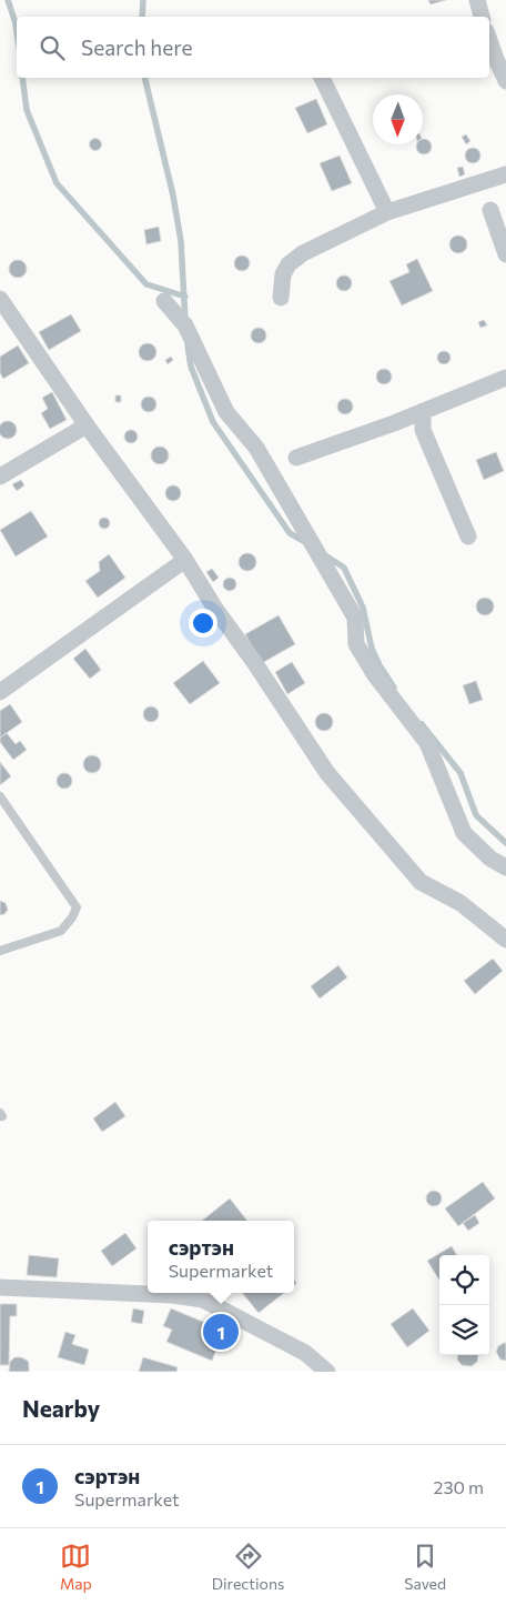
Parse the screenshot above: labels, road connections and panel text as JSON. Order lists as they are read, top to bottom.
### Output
{
  "north": "bottom",
  "page": {
    "search": "Search here",
    "popup": ["сэртэн", "Supermarket"],
    "pins": "1",
    "heading": "Nearby",
    "list": [
      {
        "mark": "1",
        "name": "сэртэн",
        "note": "Supermarket",
        "value": "230 m"
      }
    ],
    "nav": ["Map", "Directions", "Saved"]
  }
}
